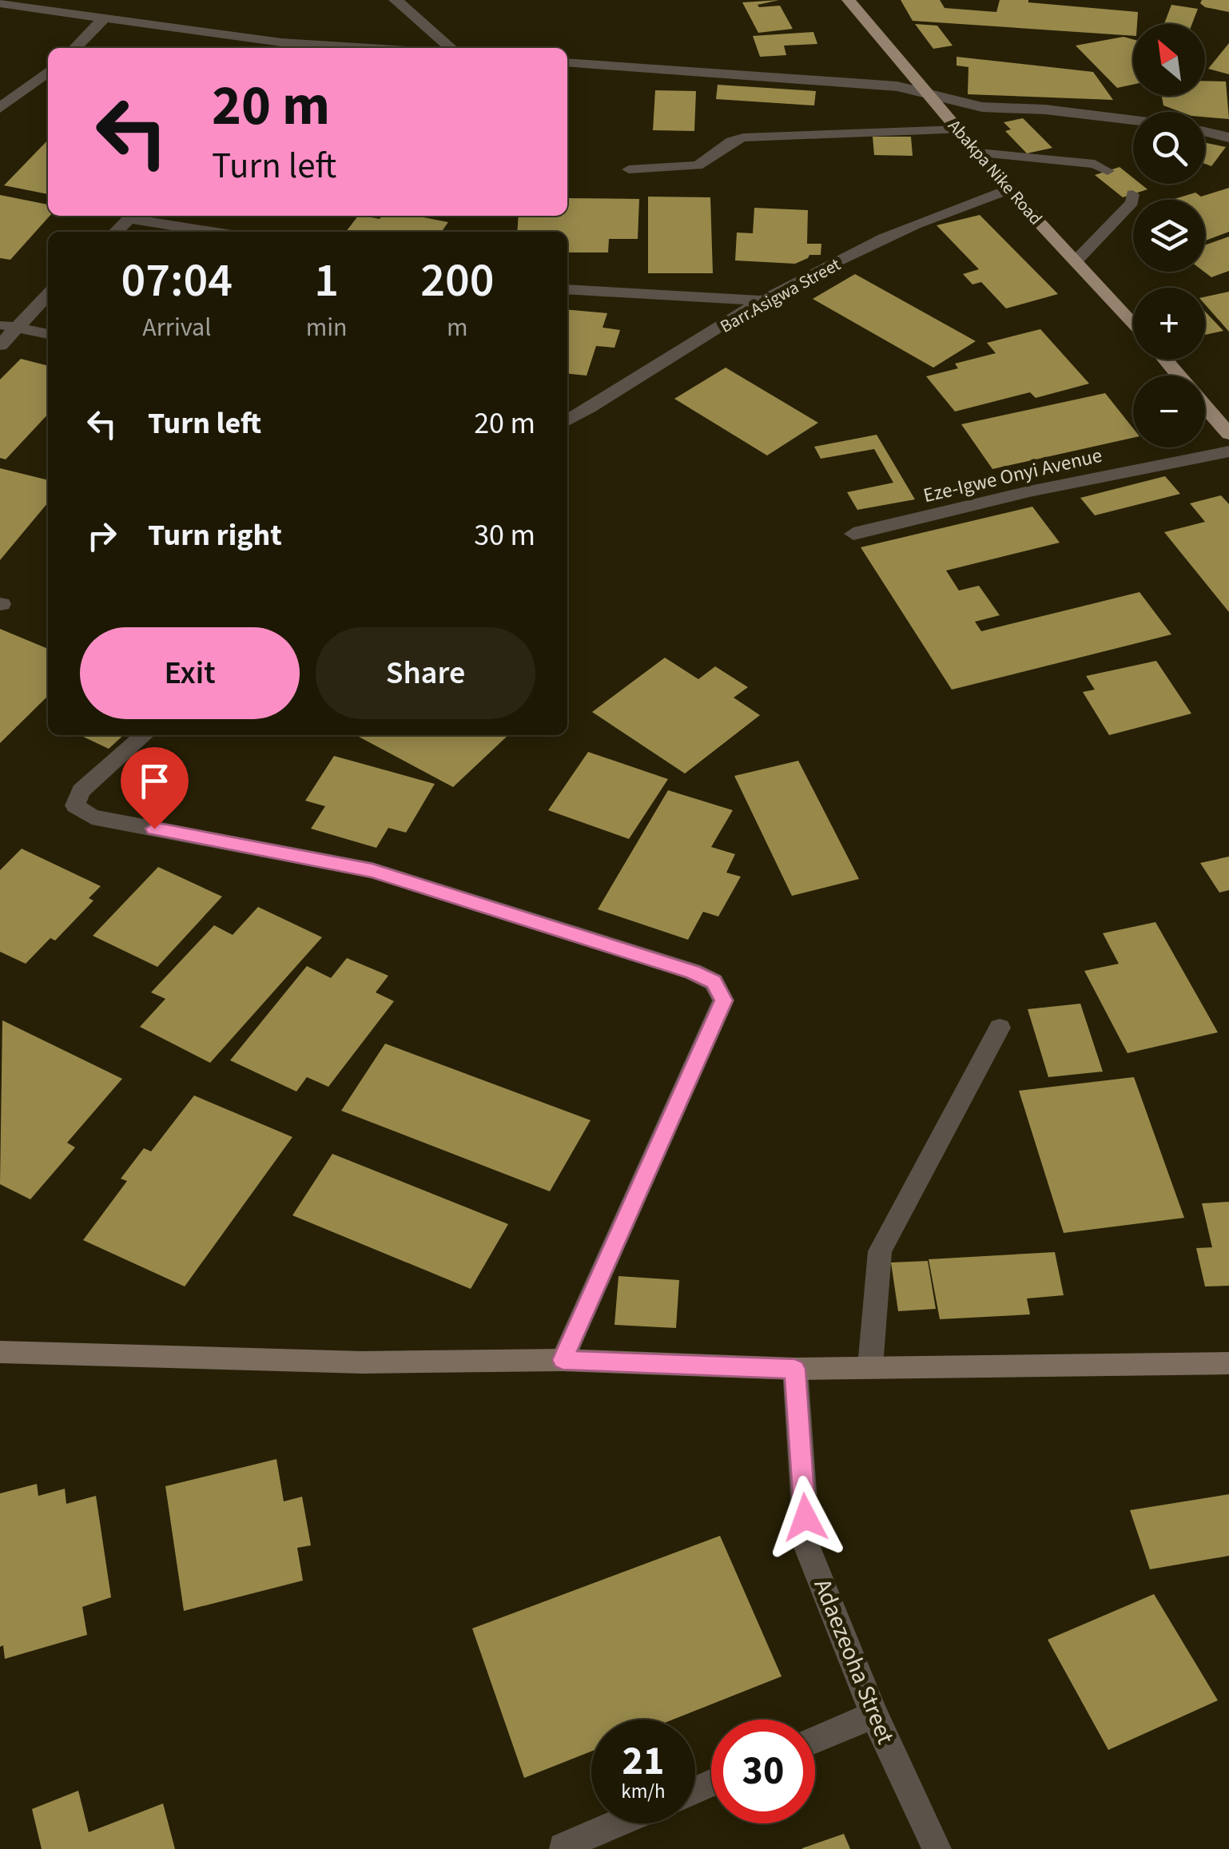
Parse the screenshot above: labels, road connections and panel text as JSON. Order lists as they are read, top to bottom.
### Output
{
  "streets": {
    "main road": ["Abakpa Nike Road"],
    "street": ["Barr.Asigwa Street", "Eze-Igwe Onyi Avenue", "Adaezeoha Street"]
  },
  "crossings": [
    ["Abakpa Nike Road", "Barr.Asigwa Street"]
  ],
  "north": "top left",
  "page": {
    "map_buttons": ["+", "−"],
    "turn": ["20 m", "Turn left"],
    "eta": [
      "07:04",
      "Arrival",
      "1",
      "min",
      "200",
      "m"
    ],
    "list": [
      {
        "name": "Turn left",
        "value": "20 m"
      },
      {
        "name": "Turn right",
        "value": "30 m"
      }
    ],
    "buttons": ["Exit", "Share"],
    "speed": "21 km/h",
    "limit": "30"
  }
}
